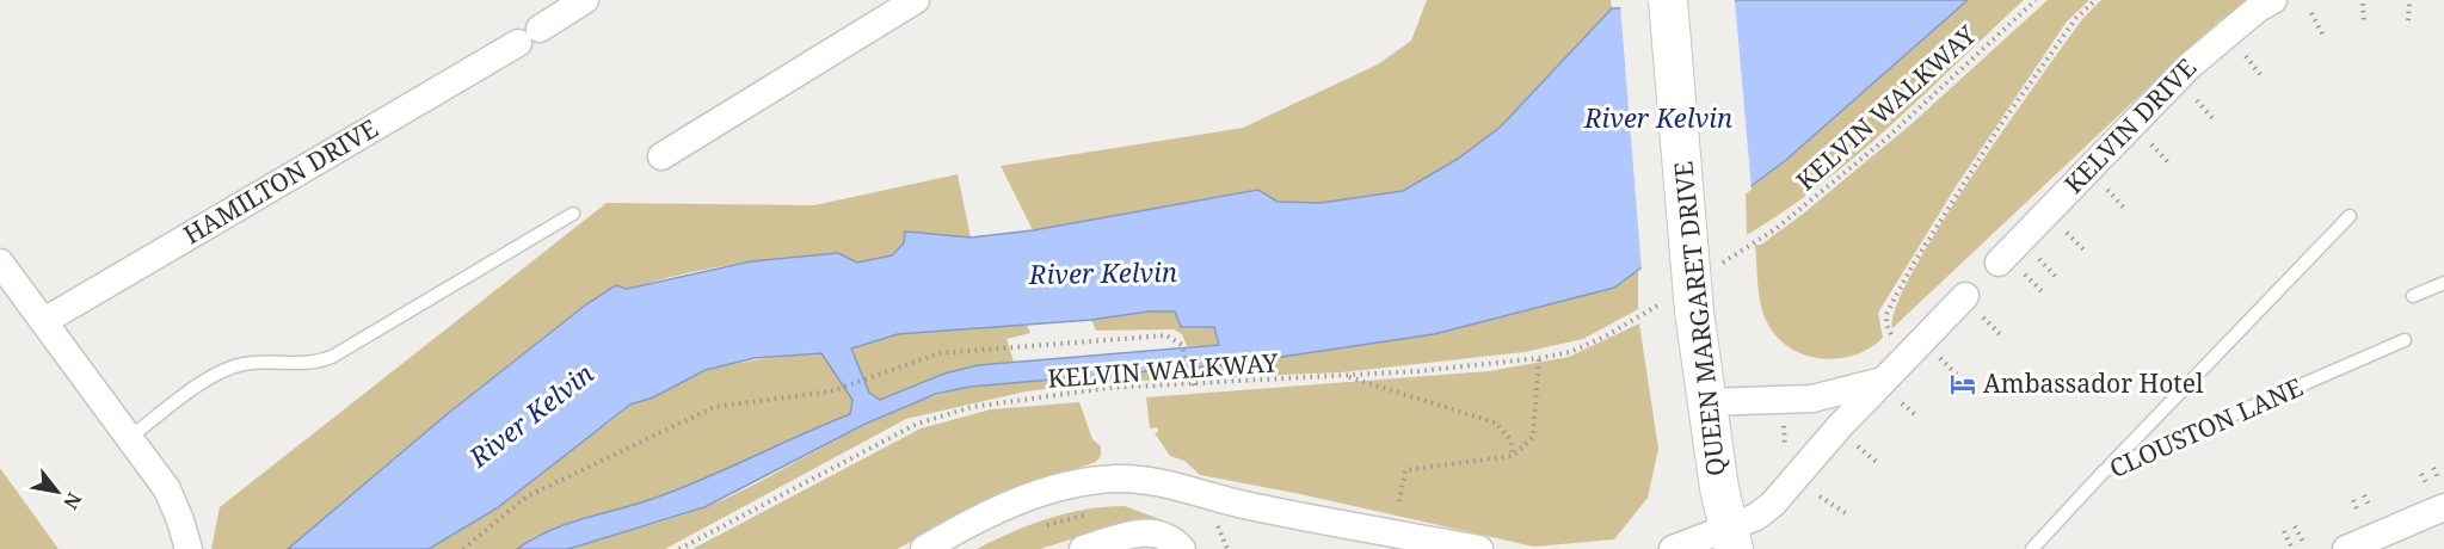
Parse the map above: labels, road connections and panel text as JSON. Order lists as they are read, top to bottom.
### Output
{
  "streets": {
    "main road": ["QUEEN MARGARET DRIVE"],
    "street": ["KELVIN DRIVE", "HAMILTON DRIVE"],
    "lane": ["CLOUSTON LANE"],
    "path": ["KELVIN WALKWAY"]
  },
  "water": ["River Kelvin"],
  "places": {
    "hotel": ["Ambassador Hotel"]
  },
  "north": "bottom right"
}
